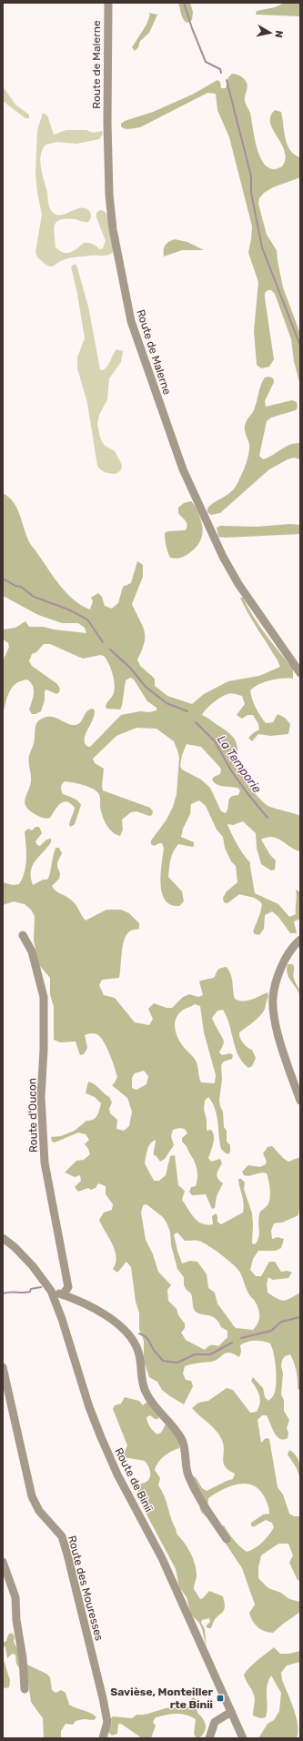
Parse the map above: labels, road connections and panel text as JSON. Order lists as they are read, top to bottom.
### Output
{
  "streets": {
    "street": [
      "Route de Malerne",
      "Route d'Oucon",
      "Route de Binii",
      "Route des Mouresses"
    ]
  },
  "water": ["La Temporie"],
  "places": {
    "transit": ["Savièse, Monteiller rte Binii"]
  },
  "north": "right"
}
